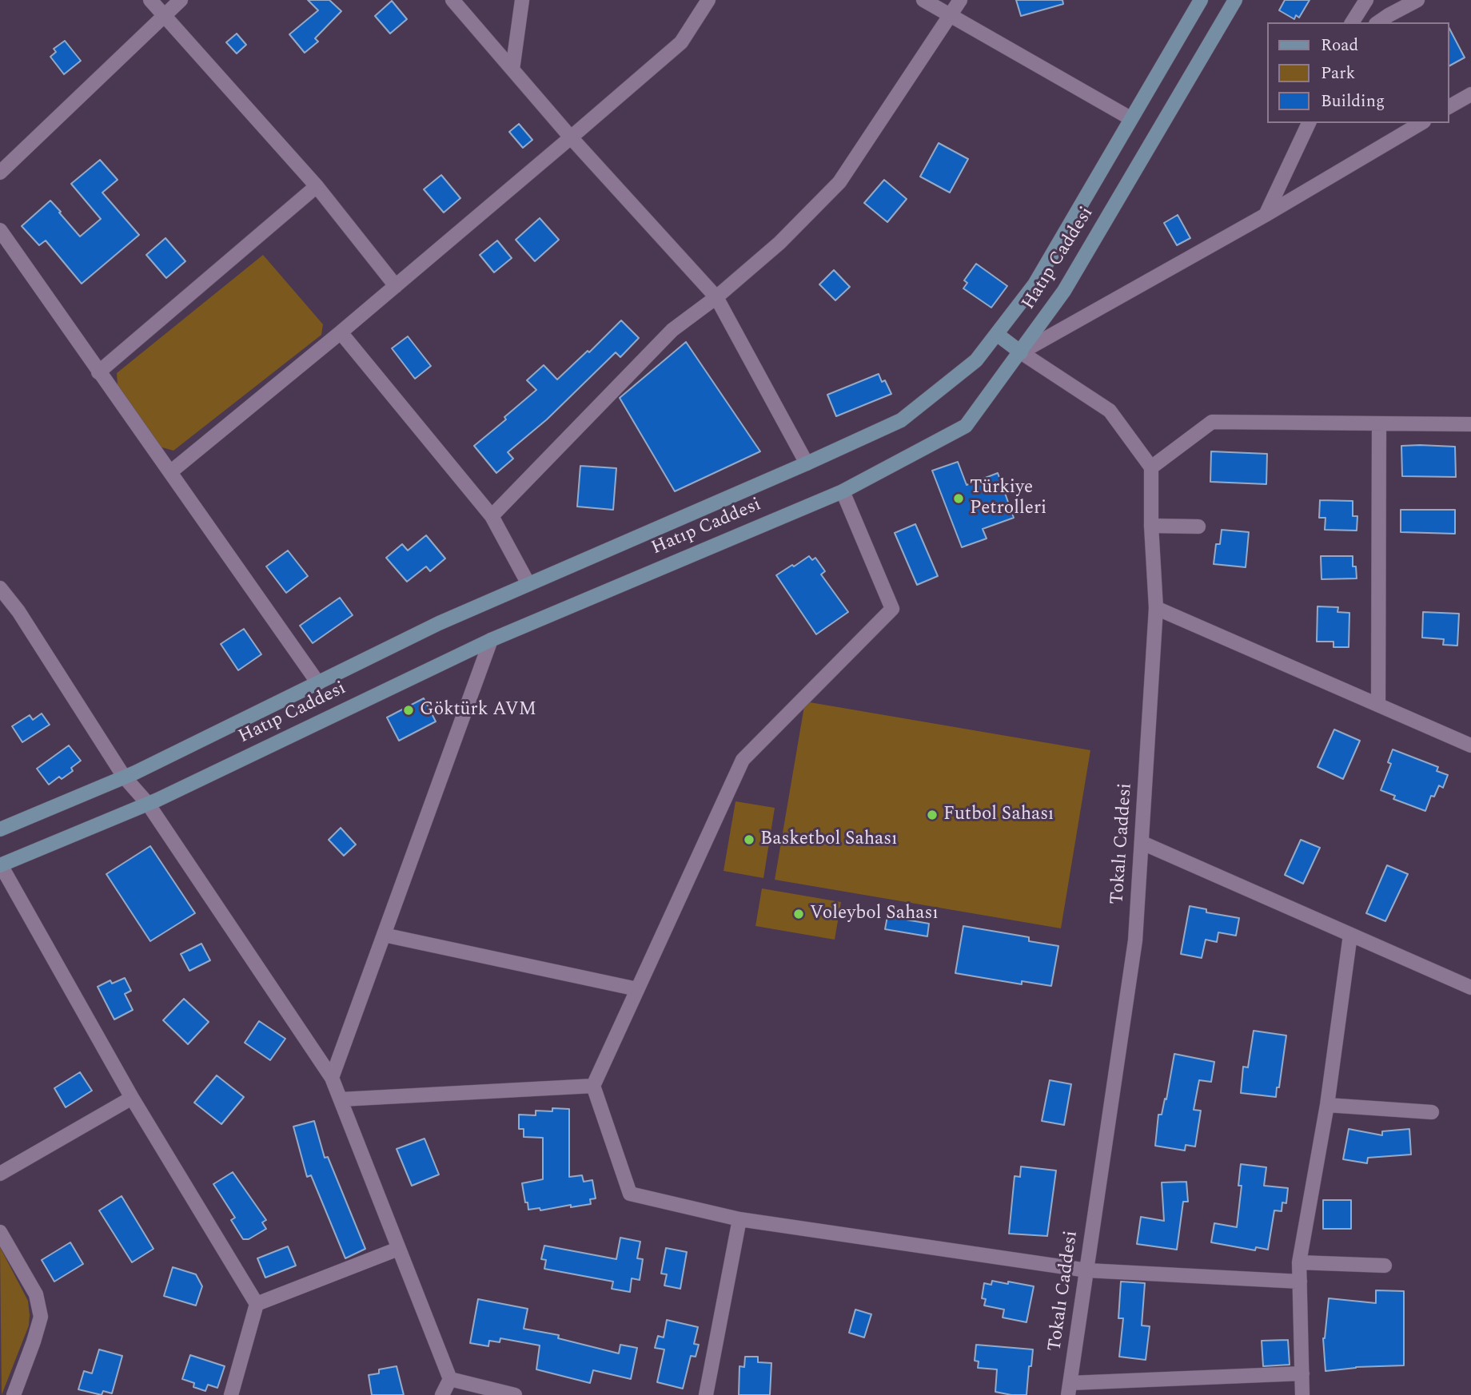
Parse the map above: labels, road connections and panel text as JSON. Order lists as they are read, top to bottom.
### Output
{
  "streets": {
    "main road": ["Hatıp Caddesi"],
    "street": ["Tokalı Caddesi"]
  },
  "places": [
    "Türkiye Petrolleri",
    "Göktürk AVM",
    "Futbol Sahası",
    "Basketbol Sahası",
    "Voleybol Sahası"
  ],
  "legend": ["Road", "Park", "Building"]
}
